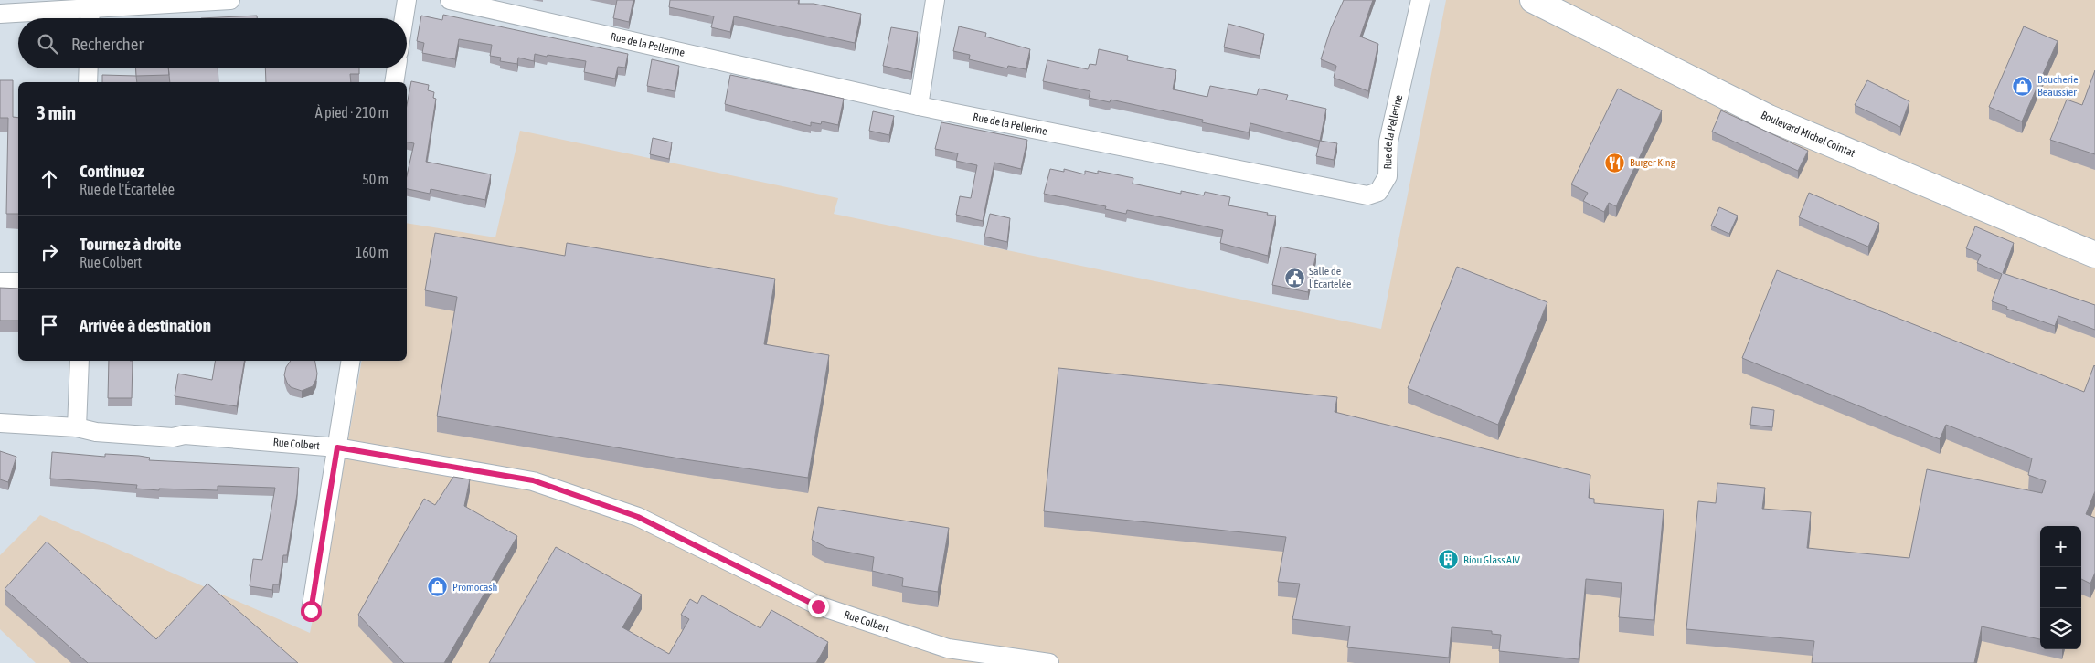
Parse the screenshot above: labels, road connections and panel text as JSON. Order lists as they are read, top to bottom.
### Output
{
  "streets": {
    "main road": ["Boulevard Michel Cointat"],
    "street": ["Rue de la Pellerine", "Rue Colbert"]
  },
  "places": {
    "shop": ["Boucherie Beaussier", "Promocash"],
    "restaurant": ["Burger King"],
    "public building": ["Salle de l'Écartelée"],
    "building": ["Riou Glass AIV"]
  },
  "page": {
    "search": "Rechercher",
    "heading": ["3 min", "À pied · 210 m"],
    "list": [
      ["Continuez", "Rue de l'Écartelée", "50 m"],
      ["Tournez à droite", "Rue Colbert", "160 m"],
      "Arrivée à destination"
    ],
    "map_buttons": ["+", "−"]
  }
}
